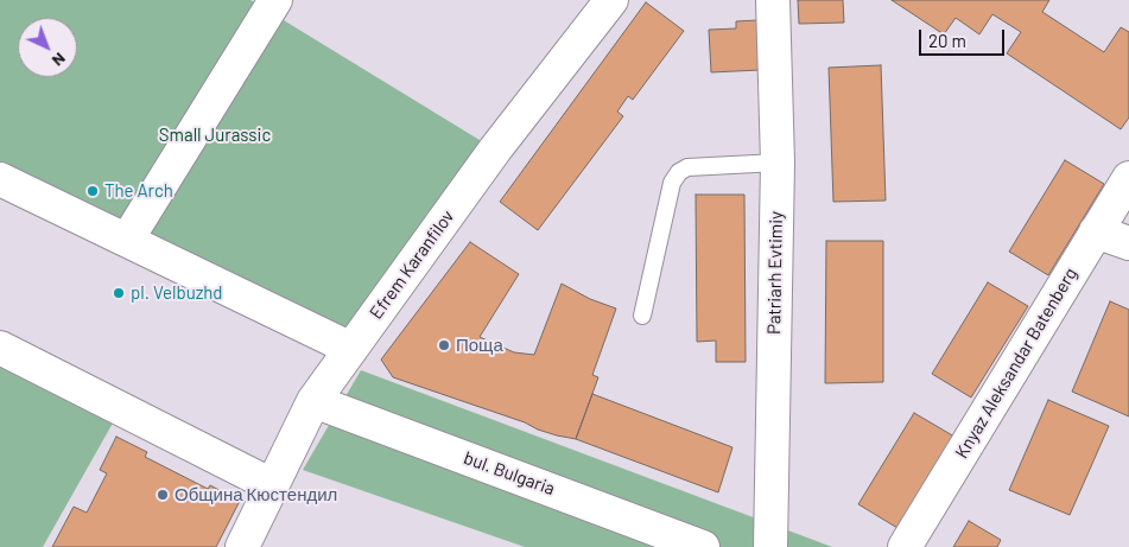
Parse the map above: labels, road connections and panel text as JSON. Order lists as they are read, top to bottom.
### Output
{
  "streets": {
    "street": [
      "Efrem Karanfilov",
      "Patriarh Evtimiy",
      "Knyaz Aleksandar Batenberg",
      "bul. Bulgaria"
    ]
  },
  "crossings": [
    ["Efrem Karanfilov", "bul. Bulgaria"]
  ],
  "parks": ["Small Jurassic"],
  "places": [
    "The Arch",
    "pl. Velbuzhd",
    "Поща",
    "Община Кюстендил"
  ],
  "scale_bar": "20 m",
  "north": "bottom right"
}
